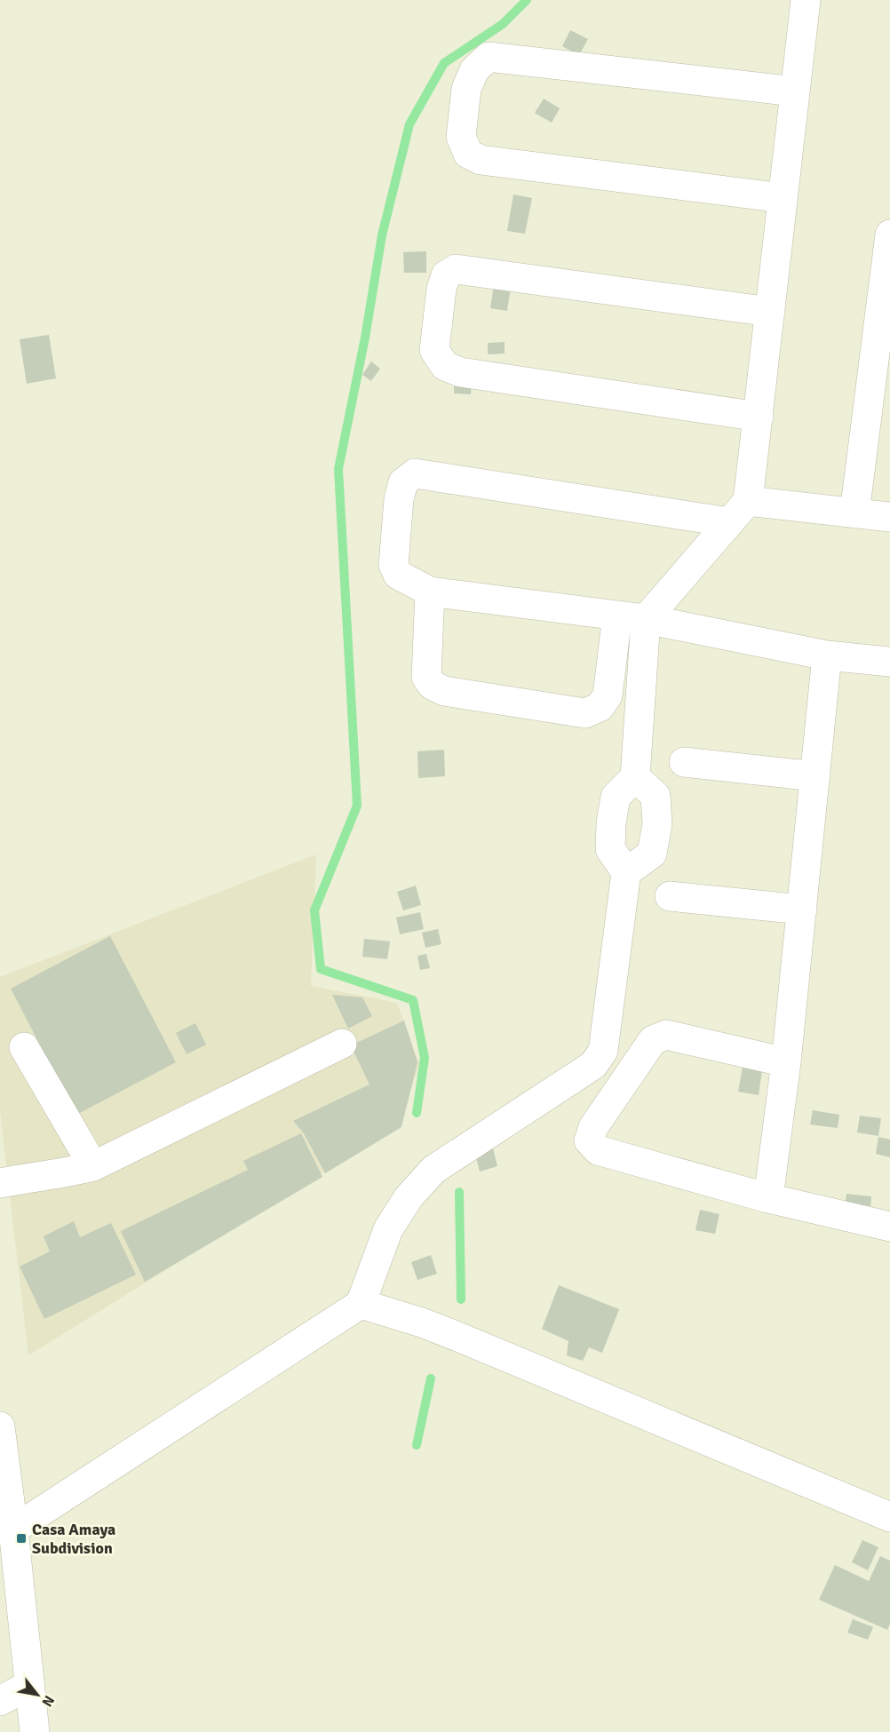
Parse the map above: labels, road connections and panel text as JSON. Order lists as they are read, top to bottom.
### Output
{
  "places": {
    "transit": ["Casa Amaya Subdivision"]
  },
  "north": "bottom right"
}
